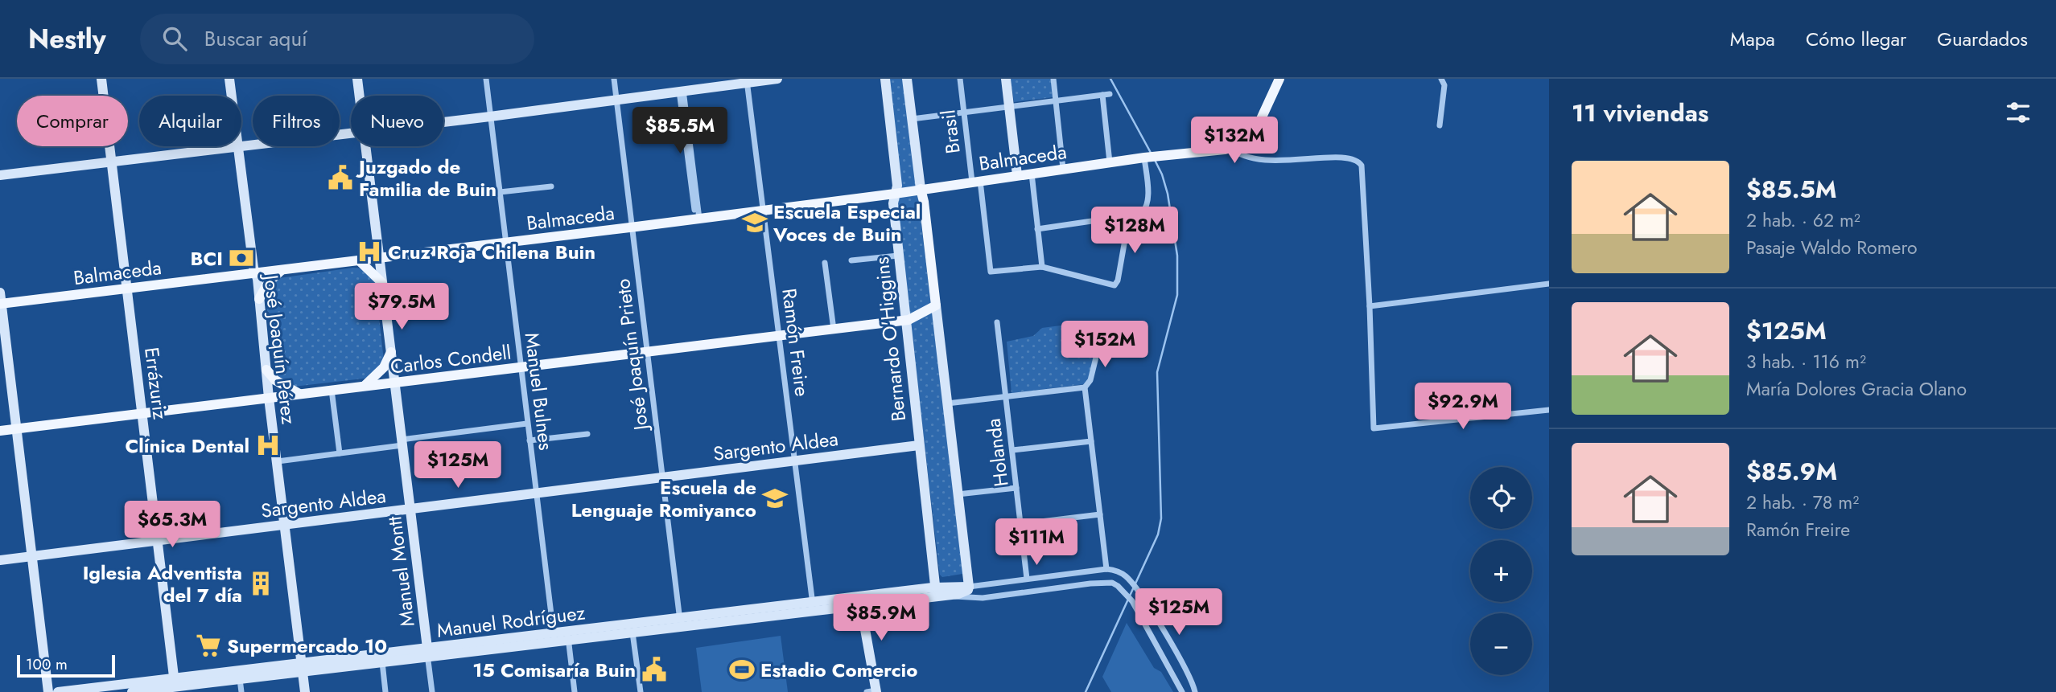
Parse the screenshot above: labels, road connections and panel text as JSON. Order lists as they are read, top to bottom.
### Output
{
  "streets": {
    "main road": ["Balmaceda", "Carlos Condell"],
    "street": [
      "Brasil",
      "Bernardo O'Higgins",
      "Ramón Freire",
      "José Joaquín Pérez",
      "José Joaquín Prieto",
      "Errázuriz",
      "Manuel Bulnes",
      "Sargento Aldea",
      "Holanda",
      "Manuel Montt",
      "Manuel Rodríguez"
    ]
  },
  "crossings": [
    ["Brasil", "Balmaceda"],
    ["Balmaceda", "Bernardo O'Higgins"],
    ["Balmaceda", "Ramón Freire"],
    ["Balmaceda", "José Joaquín Pérez"],
    ["Balmaceda", "José Joaquín Prieto"],
    ["Balmaceda", "Carlos Condell"],
    ["Balmaceda", "Errázuriz"],
    ["Balmaceda", "Manuel Bulnes"],
    ["Balmaceda", "Manuel Montt"],
    ["Bernardo O'Higgins", "Carlos Condell"],
    ["Bernardo O'Higgins", "Sargento Aldea"],
    ["Bernardo O'Higgins", "Manuel Rodríguez"],
    ["Ramón Freire", "Carlos Condell"],
    ["Ramón Freire", "Sargento Aldea"],
    ["Ramón Freire", "Manuel Rodríguez"],
    ["José Joaquín Pérez", "Carlos Condell"],
    ["José Joaquín Pérez", "Sargento Aldea"],
    ["José Joaquín Pérez", "Manuel Montt"],
    ["José Joaquín Pérez", "Manuel Rodríguez"],
    ["José Joaquín Prieto", "Carlos Condell"],
    ["José Joaquín Prieto", "Sargento Aldea"],
    ["José Joaquín Prieto", "Manuel Rodríguez"],
    ["Carlos Condell", "Errázuriz"],
    ["Carlos Condell", "Manuel Bulnes"],
    ["Carlos Condell", "Manuel Montt"],
    ["Errázuriz", "Sargento Aldea"],
    ["Errázuriz", "Manuel Rodríguez"],
    ["Manuel Bulnes", "Sargento Aldea"],
    ["Manuel Bulnes", "Manuel Rodríguez"],
    ["Sargento Aldea", "Manuel Montt"],
    ["Holanda", "Manuel Rodríguez"],
    ["Manuel Montt", "Manuel Rodríguez"]
  ],
  "places": {
    "public building": ["Juzgado de Familia de Buin", "15 Comisaría Buin"],
    "school or university": ["Escuela Especial Voces de Buin", "Escuela de Lenguaje Romiyanco"],
    "hospital": ["Cruz Roja Chilena Buin", "Clínica Dental"],
    "bank": ["BCI"],
    "building": ["Iglesia Adventista del 7 día"],
    "supermarket": ["Supermercado 10"],
    "sports": ["Estadio Comercio"]
  },
  "scale_bar": "100 m",
  "page": {
    "header": "Nestly",
    "search": "Buscar aquí",
    "nav": ["Mapa", "Cómo llegar", "Guardados"],
    "heading": "11 viviendas",
    "chip": [
      "Comprar",
      "Alquilar",
      "Filtros",
      "Nuevo"
    ],
    "price": [
      "$85.5M",
      "$132M",
      "$128M",
      "$79.5M",
      "$152M",
      "$92.9M",
      "$125M",
      "$65.3M",
      "$111M",
      "$125M",
      "$85.9M"
    ],
    "list": [
      {
        "name": "$85.5M",
        "note": "2 hab. · 62 m² · Pasaje Waldo Romero"
      },
      {
        "name": "$125M",
        "note": "3 hab. · 116 m² · María Dolores Gracia Olano"
      },
      {
        "name": "$85.9M",
        "note": "2 hab. · 78 m² · Ramón Freire"
      }
    ],
    "map_buttons": ["+", "−"],
    "scale": "100 m"
  }
}
